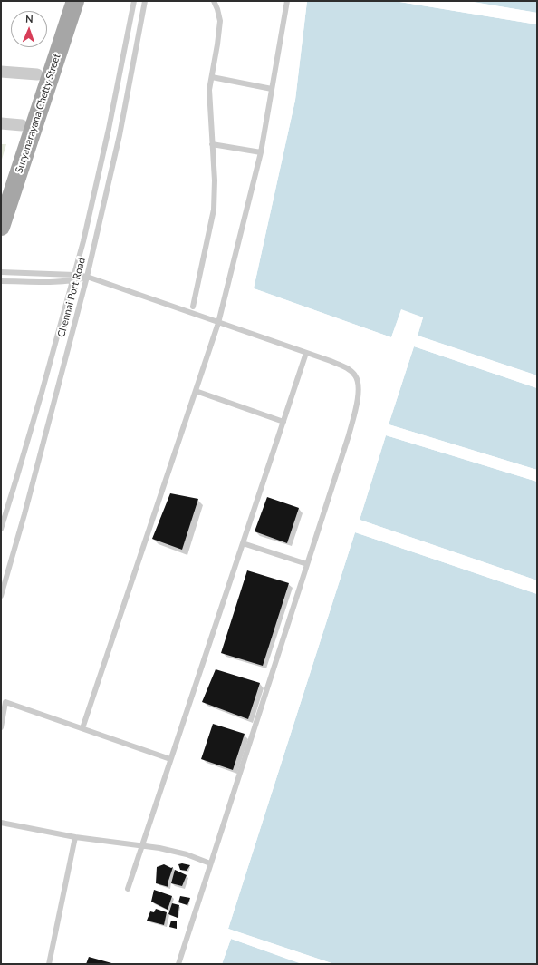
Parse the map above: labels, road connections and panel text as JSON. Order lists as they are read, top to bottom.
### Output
{
  "streets": {
    "main road": ["Suryanarayana Chetty Street"],
    "lane": ["Chennai Port Road"]
  },
  "north": "top"
}
